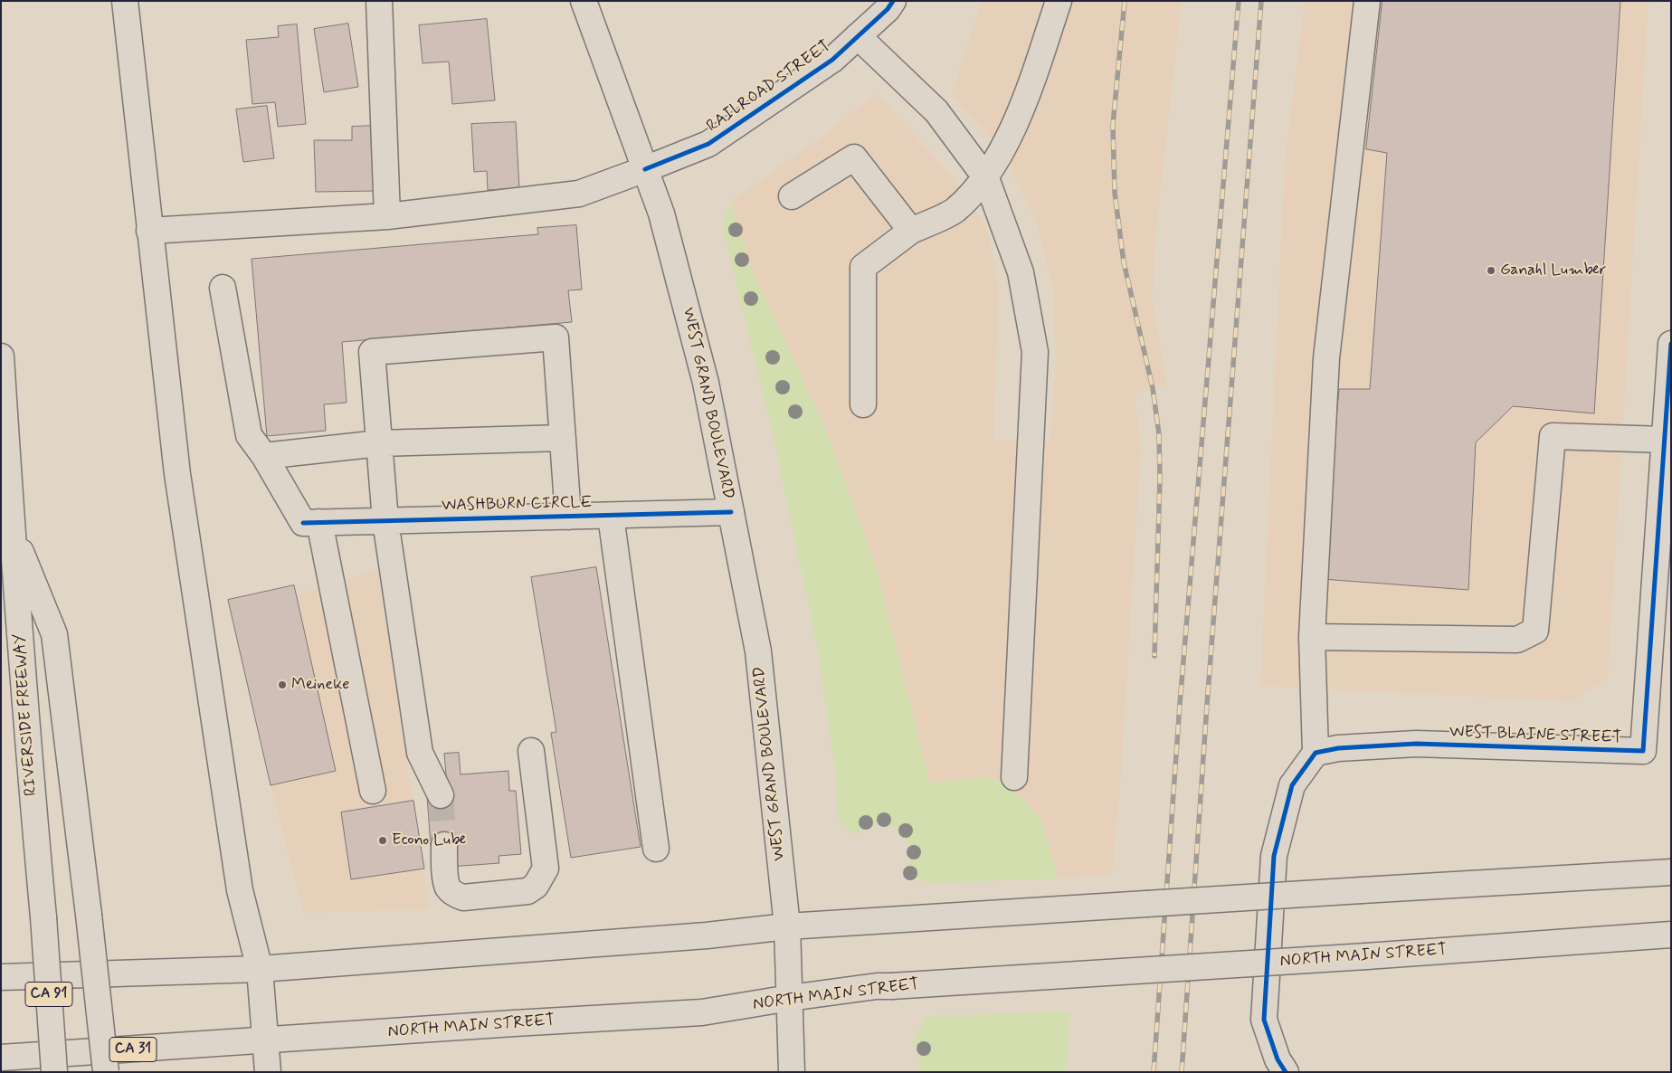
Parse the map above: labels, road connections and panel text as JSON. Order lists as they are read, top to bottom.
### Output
{
  "streets": {
    "main road": [
      "RAILROAD STREET",
      "WEST GRAND BOULEVARD",
      "WASHBURN CIRCLE",
      "RIVERSIDE FREEWAY",
      "WEST BLAINE STREET",
      "NORTH MAIN STREET",
      "CA 91",
      "CA 31"
    ]
  },
  "crossings": [
    ["RAILROAD STREET", "WEST GRAND BOULEVARD"],
    ["WEST GRAND BOULEVARD", "WASHBURN CIRCLE"],
    ["WEST GRAND BOULEVARD", "NORTH MAIN STREET"]
  ],
  "places": ["Ganahl Lumber", "Meineke", "Econo Lube"]
}
